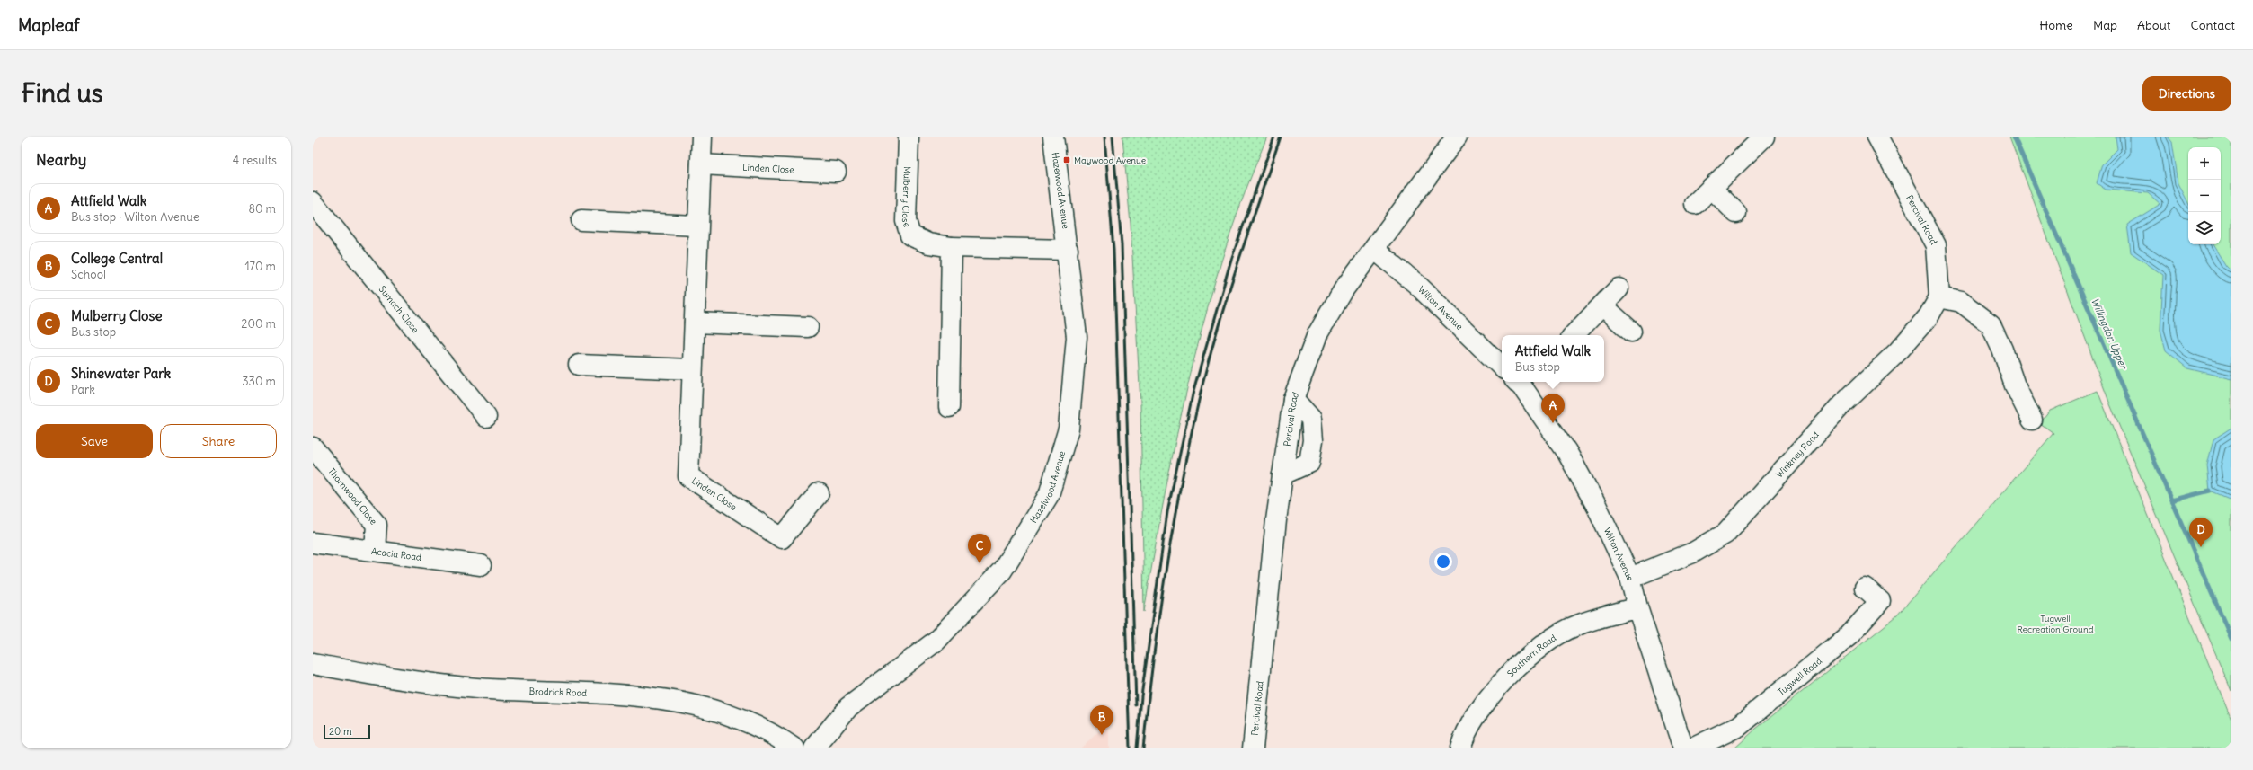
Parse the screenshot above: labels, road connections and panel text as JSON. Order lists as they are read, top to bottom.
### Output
{
  "streets": {
    "street": [
      "Linden Close",
      "Hazelwood Avenue",
      "Mulberry Close",
      "Percival Road",
      "Wilton Avenue",
      "Sumach Close",
      "Winkney Road",
      "Thornwood Close",
      "Acacia Road",
      "Southern Road",
      "Tugwell Road",
      "Brodrick Road"
    ]
  },
  "crossings": [
    ["Hazelwood Avenue", "Mulberry Close"],
    ["Percival Road", "Wilton Avenue"],
    ["Percival Road", "Winkney Road"],
    ["Wilton Avenue", "Winkney Road"],
    ["Wilton Avenue", "Southern Road"],
    ["Thornwood Close", "Acacia Road"]
  ],
  "water": ["Willingdon Upper"],
  "parks": ["Tugwell Recreation Ground"],
  "places": {
    "transit": ["Maywood Avenue"]
  },
  "scale_bar": "20 m",
  "page": {
    "header": "Mapleaf",
    "nav": [
      "Home",
      "Map",
      "About",
      "Contact"
    ],
    "buttons": [
      "Directions",
      ["Save", "Share"]
    ],
    "title": "Find us",
    "heading": ["Nearby", "4 results"],
    "map_buttons": ["+", "−"],
    "list": [
      {
        "mark": "A",
        "name": "Attfield Walk",
        "note": "Bus stop · Wilton Avenue",
        "value": "80 m"
      },
      {
        "mark": "B",
        "name": "College Central",
        "note": "School",
        "value": "170 m"
      },
      {
        "mark": "C",
        "name": "Mulberry Close",
        "note": "Bus stop",
        "value": "200 m"
      },
      {
        "mark": "D",
        "name": "Shinewater Park",
        "note": "Park",
        "value": "330 m"
      }
    ],
    "popup": ["Attfield Walk", "Bus stop"],
    "pins": [
      "A",
      "D",
      "C",
      "B"
    ],
    "scale": "20 m"
  }
}
